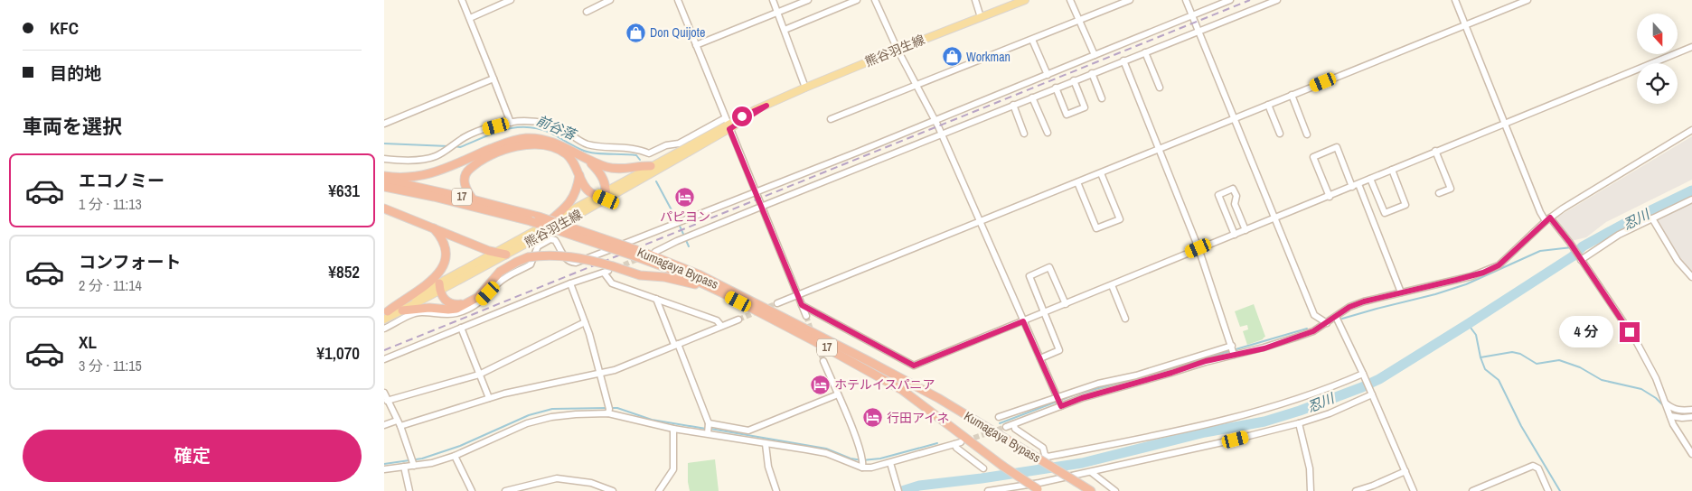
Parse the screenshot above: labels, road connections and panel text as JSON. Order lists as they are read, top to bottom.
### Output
{
  "streets": {
    "highway": ["17", "Kumagaya Bypass"],
    "main road": ["熊谷羽生線"]
  },
  "water": ["前谷落", "忍川"],
  "places": {
    "shop": ["Don Quijote", "Workman"],
    "hotel": ["パピヨン", "ホテルイスパニア", "行田アイネ"]
  },
  "north": "bottom",
  "page": {
    "banner": ["KFC", "目的地"],
    "heading": "車両を選択",
    "list": [
      {
        "name": "エコノミー",
        "note": "1 分 · 11:13",
        "value": "¥631"
      },
      {
        "name": "コンフォート",
        "note": "2 分 · 11:14",
        "value": "¥852"
      },
      {
        "name": "XL",
        "note": "3 分 · 11:15",
        "value": "¥1,070"
      }
    ],
    "bubble": "4 分",
    "buttons": "確定"
  }
}
